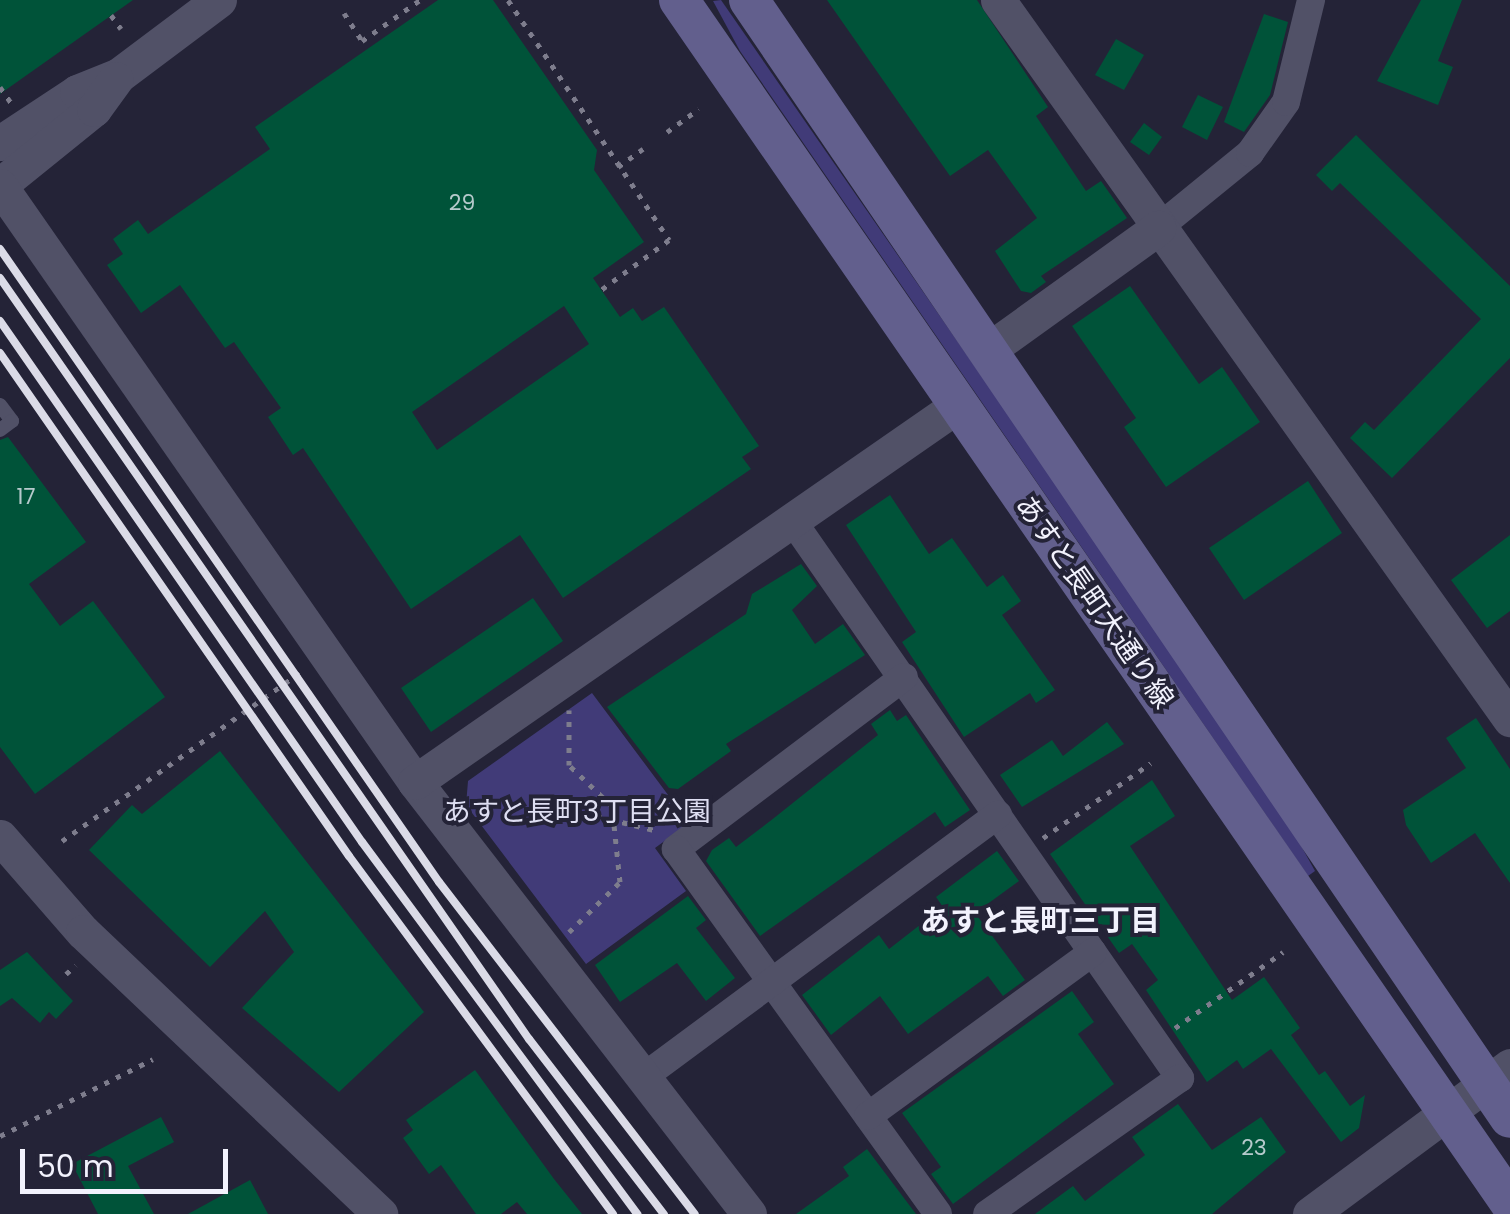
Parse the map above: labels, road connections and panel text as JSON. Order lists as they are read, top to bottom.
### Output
{
  "streets": {
    "main road": ["あすと長町大通り線"]
  },
  "districts": ["あすと長町三丁目"],
  "parks": ["あすと長町3丁目公園"],
  "house_numbers": ["29", "17", "23"],
  "scale_bar": "50 m"
}
